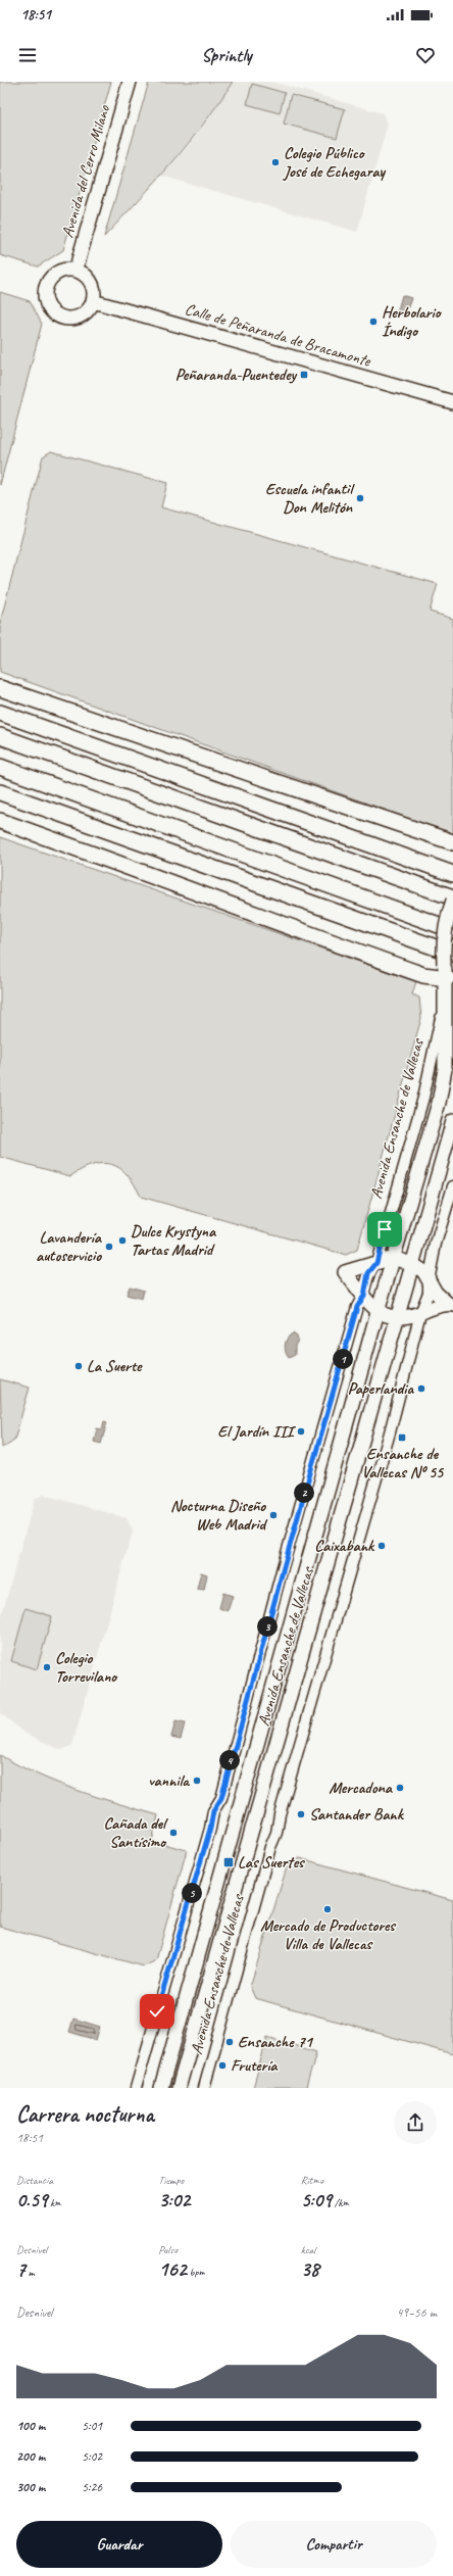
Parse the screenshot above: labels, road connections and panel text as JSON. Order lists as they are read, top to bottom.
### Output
{
  "streets": {
    "main road": ["Avenida del Cerro Milano", "Calle de Peñaranda de Bracamonte", "Avenida Ensanche de Vallecas"]
  },
  "crossings": [
    ["Avenida del Cerro Milano", "Calle de Peñaranda de Bracamonte"]
  ],
  "places": {
    "other": [
      "Colegio Público José de Echegaray",
      "Herbolario Índigo",
      "Escuela infantil Don Melitón",
      "Dulce Krystyna Tartas Madrid",
      "Lavandería autoservicio",
      "La Suerte",
      "Paperlandia",
      "El Jardín III",
      "Nocturna Diseño Web Madrid",
      "Caixabank",
      "Colegio Torrevilano",
      "vannila",
      "Mercadona",
      "Santander Bank",
      "Cañada del Santísimo",
      "Mercado de Productores Villa de Vallecas",
      "Ensanche 71",
      "Frutería"
    ],
    "transit": ["Peñaranda-Puentedey", "Ensanche de Vallecas Nº 55", "Las Suertes"]
  },
  "page": {
    "status": "18:51",
    "header": "Sprintly",
    "pins": [
      "1",
      "2",
      "3",
      "4",
      "5"
    ],
    "heading": ["Carrera nocturna", "18:51"],
    "stats": [
      ["Distancia", "0.59 km"],
      ["Tiempo", "3:02"],
      ["Ritmo", "5:09 /km"],
      ["Desnivel", "7 m"],
      ["Pulso", "162 bpm"],
      ["kcal", "38"]
    ],
    "chart": ["Desnivel", "49–56 m"],
    "list": [
      {
        "name": "100 m",
        "note": "5:01"
      },
      {
        "name": "200 m",
        "note": "5:02"
      },
      {
        "name": "300 m",
        "note": "5:26"
      }
    ],
    "buttons": ["Guardar", "Compartir"]
  }
}
